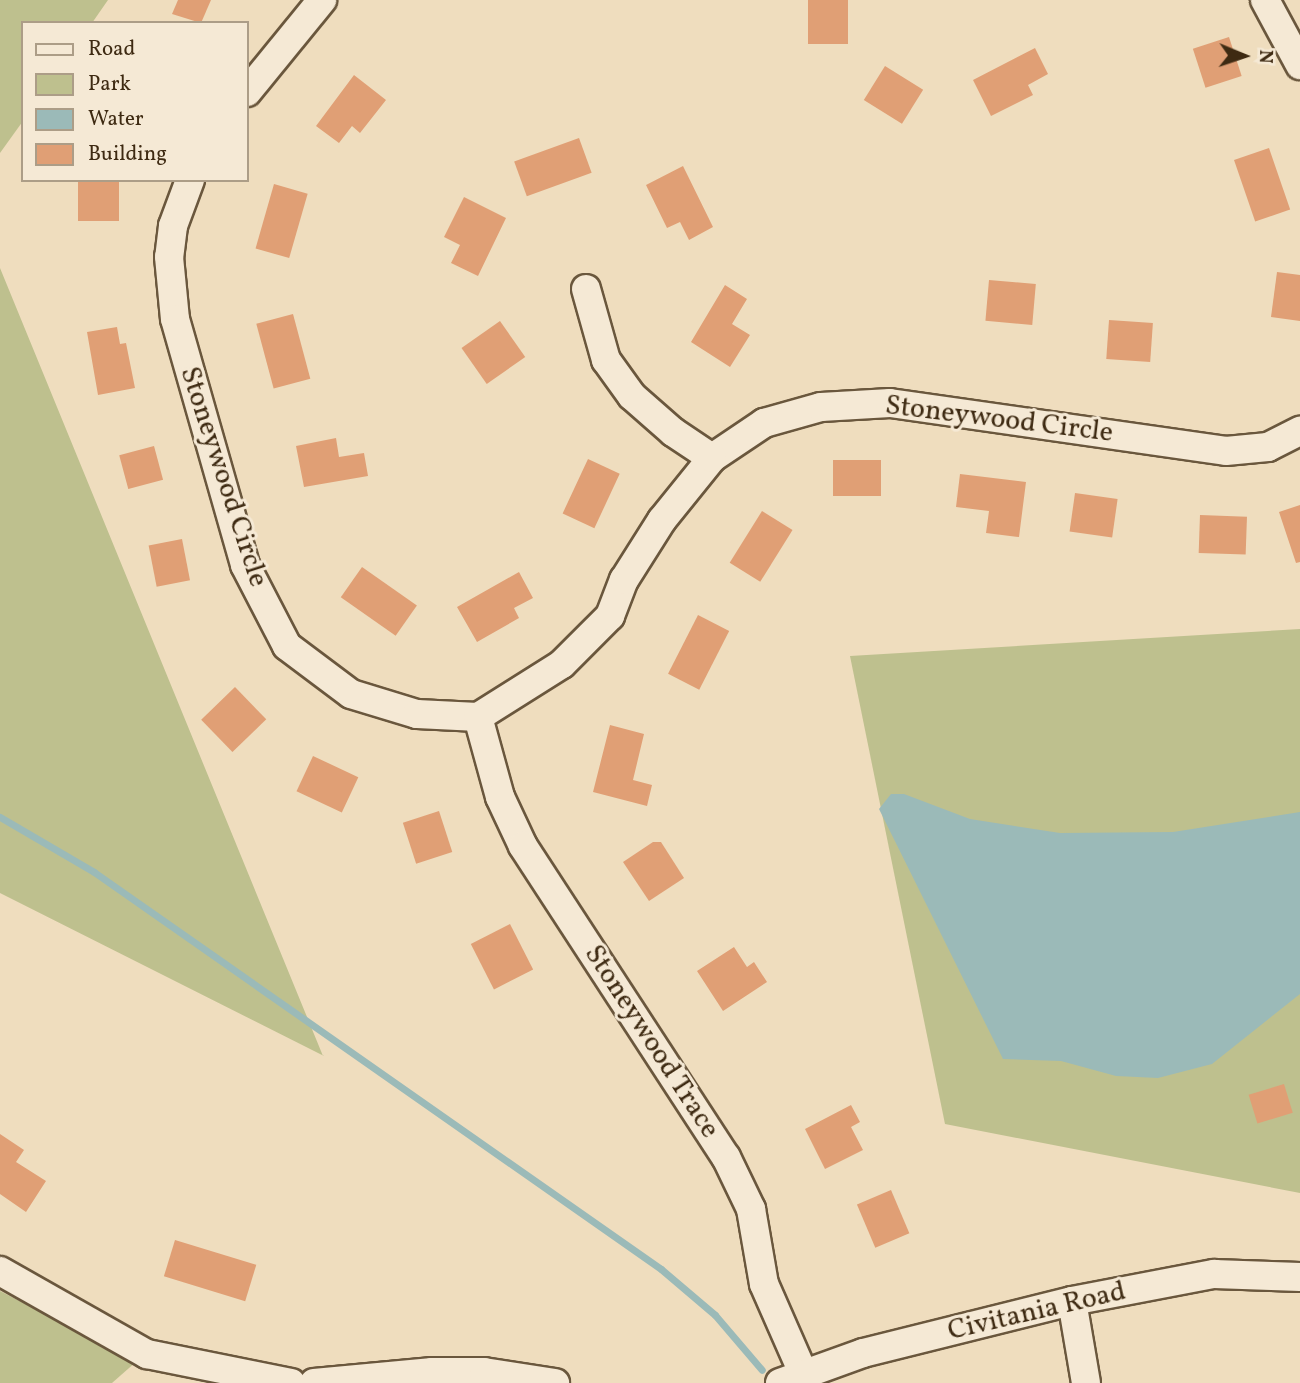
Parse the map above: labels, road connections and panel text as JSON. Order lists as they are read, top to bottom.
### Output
{
  "streets": {
    "street": ["Stoneywood Circle", "Stoneywood Trace", "Civitania Road"]
  },
  "crossings": [
    ["Stoneywood Circle", "Stoneywood Trace"],
    ["Stoneywood Trace", "Civitania Road"]
  ],
  "legend": [
    "Road",
    "Park",
    "Water",
    "Building"
  ],
  "north": "right"
}
